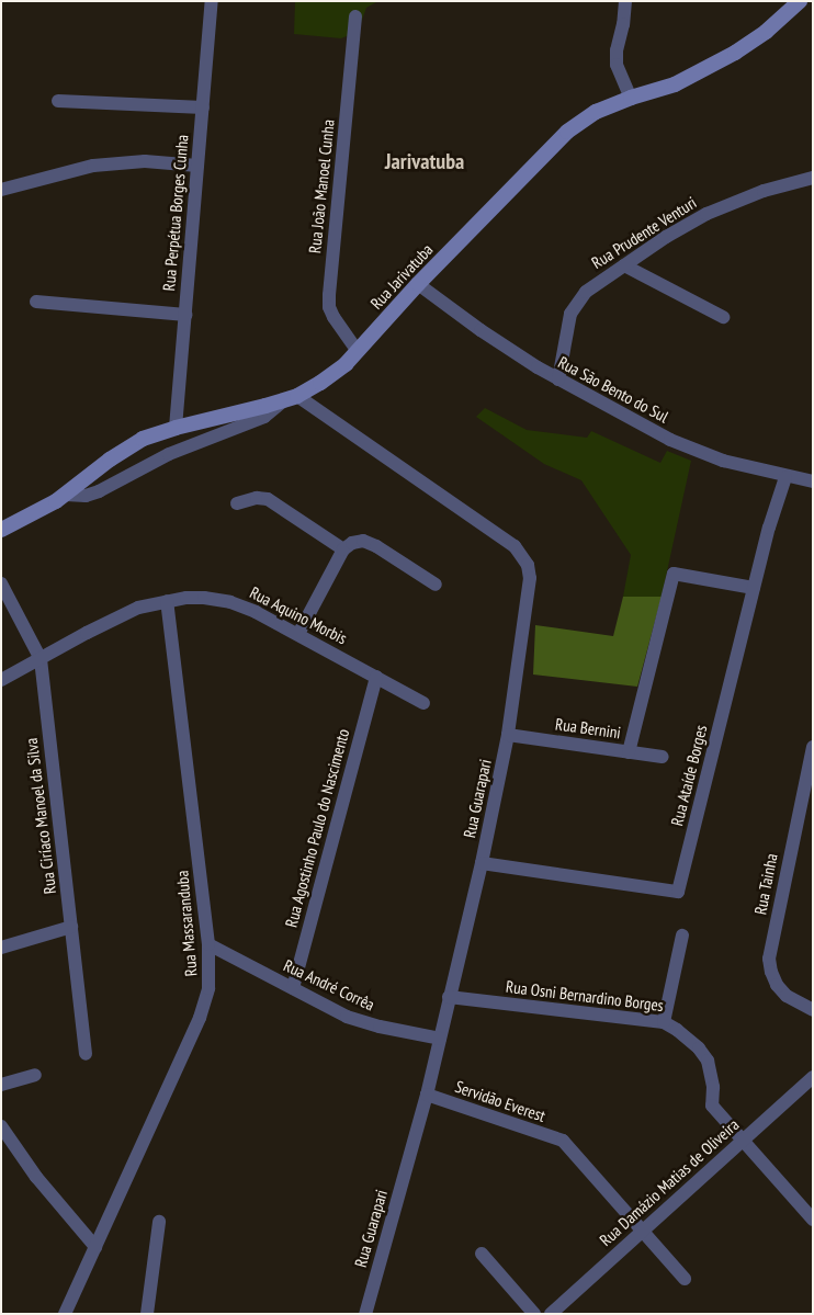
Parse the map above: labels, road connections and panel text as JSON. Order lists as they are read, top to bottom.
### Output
{
  "streets": {
    "main road": ["Rua Jarivatuba"],
    "street": [
      "Rua João Manoel Cunha",
      "Rua Perpétua Borges Cunha",
      "Rua Prudente Venturi",
      "Rua São Bento do Sul",
      "Rua Aquino Morbis",
      "Rua Bernini",
      "Rua Ataíde Borges",
      "Rua Guarapari",
      "Rua Ciríaco Manoel da Silva",
      "Rua Agostinho Paulo do Nascimento",
      "Rua Tainha",
      "Rua Massaranduba",
      "Rua André Corrêa",
      "Rua Osni Bernardino Borges",
      "Servidão Everest",
      "Rua Damázio Matias de Oliveira"
    ]
  },
  "crossings": [
    ["Rua João Manoel Cunha", "Rua Jarivatuba"],
    ["Rua Perpétua Borges Cunha", "Rua Jarivatuba"],
    ["Rua Prudente Venturi", "Rua São Bento do Sul"],
    ["Rua Jarivatuba", "Rua São Bento do Sul"],
    ["Rua Jarivatuba", "Rua Guarapari"],
    ["Rua São Bento do Sul", "Rua Ataíde Borges"],
    ["Rua Aquino Morbis", "Rua Ciríaco Manoel da Silva"],
    ["Rua Aquino Morbis", "Rua Agostinho Paulo do Nascimento"],
    ["Rua Aquino Morbis", "Rua Massaranduba"],
    ["Rua Bernini", "Rua Guarapari"],
    ["Rua Ataíde Borges", "Rua Guarapari"],
    ["Rua Guarapari", "Rua André Corrêa"],
    ["Rua Guarapari", "Rua Osni Bernardino Borges"],
    ["Rua Guarapari", "Servidão Everest"],
    ["Rua Agostinho Paulo do Nascimento", "Rua André Corrêa"],
    ["Rua Massaranduba", "Rua André Corrêa"],
    ["Rua Osni Bernardino Borges", "Rua Damázio Matias de Oliveira"],
    ["Servidão Everest", "Rua Damázio Matias de Oliveira"]
  ],
  "districts": ["Jarivatuba"]
}
